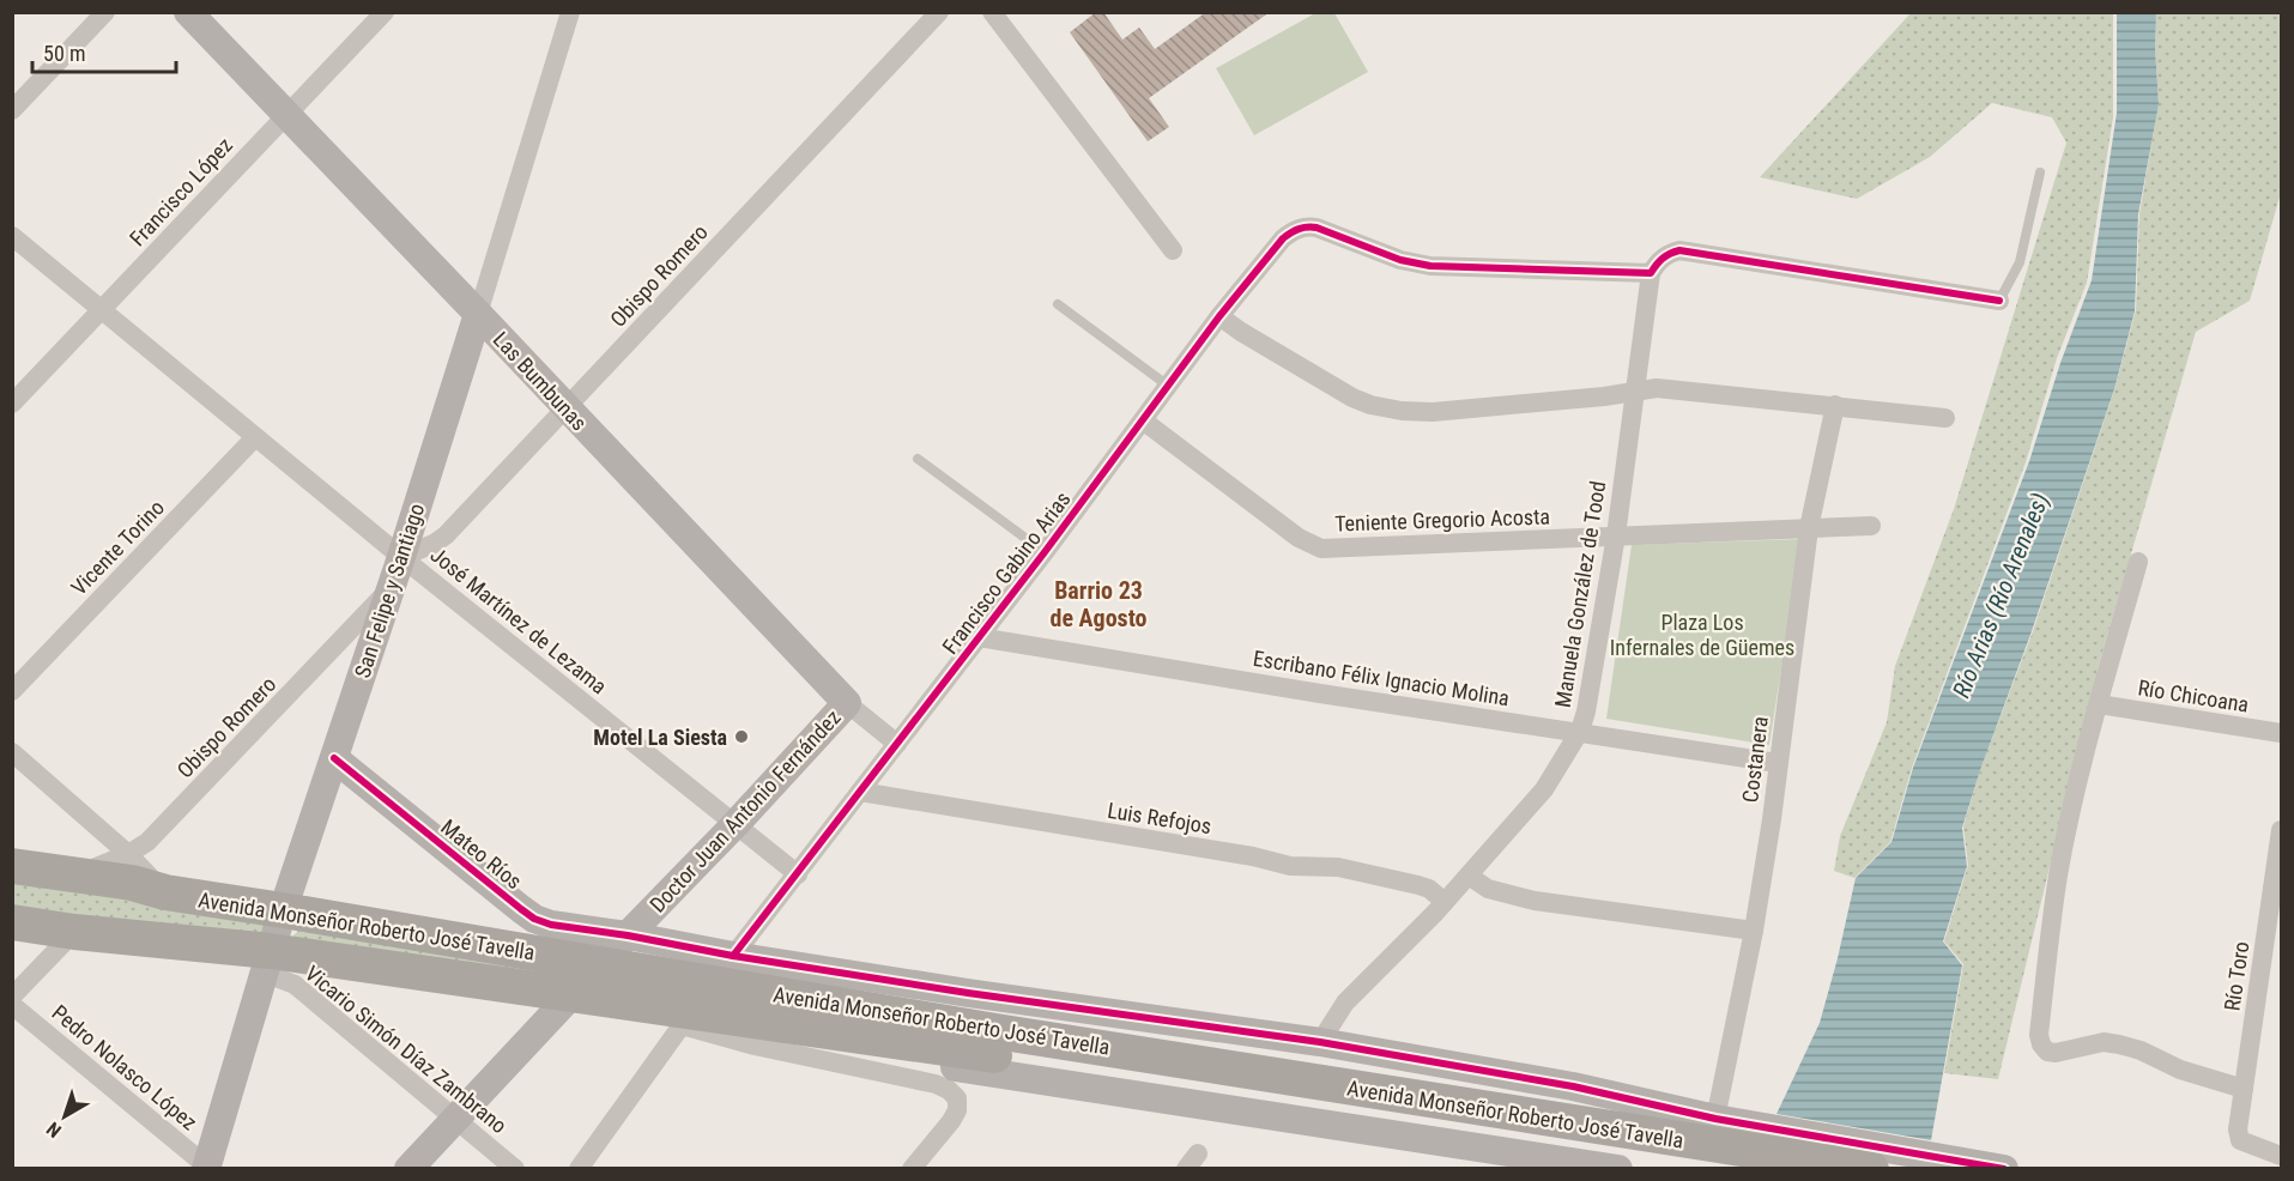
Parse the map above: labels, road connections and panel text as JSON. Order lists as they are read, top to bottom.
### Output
{
  "streets": {
    "highway": ["Avenida Monseñor Roberto José Tavella"],
    "street": [
      "Francisco López",
      "Obispo Romero",
      "Las Bumbunas",
      "Teniente Gregorio Acosta",
      "Vicente Torino",
      "Francisco Gabino Arias",
      "San Felipe y Santiago",
      "Manuela González de Tood",
      "José Martínez de Lezama",
      "Escribano Félix Ignacio Molina",
      "Río Chicoana",
      "Costanera",
      "Doctor Juan Antonio Fernández",
      "Luis Refojos",
      "Mateo Ríos",
      "Río Toro",
      "Vicario Simón Díaz Zambrano",
      "Pedro Nolasco López"
    ]
  },
  "crossings": [
    ["Francisco López", "Las Bumbunas"],
    ["Francisco López", "José Martínez de Lezama"],
    ["Obispo Romero", "Las Bumbunas"],
    ["Obispo Romero", "San Felipe y Santiago"],
    ["Obispo Romero", "José Martínez de Lezama"],
    ["Obispo Romero", "Avenida Monseñor Roberto José Tavella"],
    ["Las Bumbunas", "Francisco Gabino Arias"],
    ["Las Bumbunas", "San Felipe y Santiago"],
    ["Las Bumbunas", "Doctor Juan Antonio Fernández"],
    ["Teniente Gregorio Acosta", "Francisco Gabino Arias"],
    ["Teniente Gregorio Acosta", "Manuela González de Tood"],
    ["Teniente Gregorio Acosta", "Costanera"],
    ["Vicente Torino", "José Martínez de Lezama"],
    ["Francisco Gabino Arias", "Manuela González de Tood"],
    ["Francisco Gabino Arias", "José Martínez de Lezama"],
    ["Francisco Gabino Arias", "Escribano Félix Ignacio Molina"],
    ["Francisco Gabino Arias", "Luis Refojos"],
    ["Francisco Gabino Arias", "Mateo Ríos"],
    ["San Felipe y Santiago", "José Martínez de Lezama"],
    ["San Felipe y Santiago", "Mateo Ríos"],
    ["San Felipe y Santiago", "Avenida Monseñor Roberto José Tavella"],
    ["San Felipe y Santiago", "Vicario Simón Díaz Zambrano"],
    ["San Felipe y Santiago", "Pedro Nolasco López"],
    ["Manuela González de Tood", "Escribano Félix Ignacio Molina"],
    ["Manuela González de Tood", "Luis Refojos"],
    ["Manuela González de Tood", "Mateo Ríos"],
    ["José Martínez de Lezama", "Doctor Juan Antonio Fernández"],
    ["Escribano Félix Ignacio Molina", "Costanera"],
    ["Costanera", "Mateo Ríos"],
    ["Costanera", "Avenida Monseñor Roberto José Tavella"],
    ["Doctor Juan Antonio Fernández", "Mateo Ríos"],
    ["Doctor Juan Antonio Fernández", "Avenida Monseñor Roberto José Tavella"],
    ["Doctor Juan Antonio Fernández", "Vicario Simón Díaz Zambrano"],
    ["Mateo Ríos", "Avenida Monseñor Roberto José Tavella"],
    ["Avenida Monseñor Roberto José Tavella", "Vicario Simón Díaz Zambrano"]
  ],
  "districts": ["Barrio 23 de Agosto"],
  "water": ["Río Arias (Río Arenales)"],
  "parks": ["Plaza Los Infernales de Güemes"],
  "places": ["Motel La Siesta"],
  "scale_bar": "50 m",
  "north": "bottom left"
}
